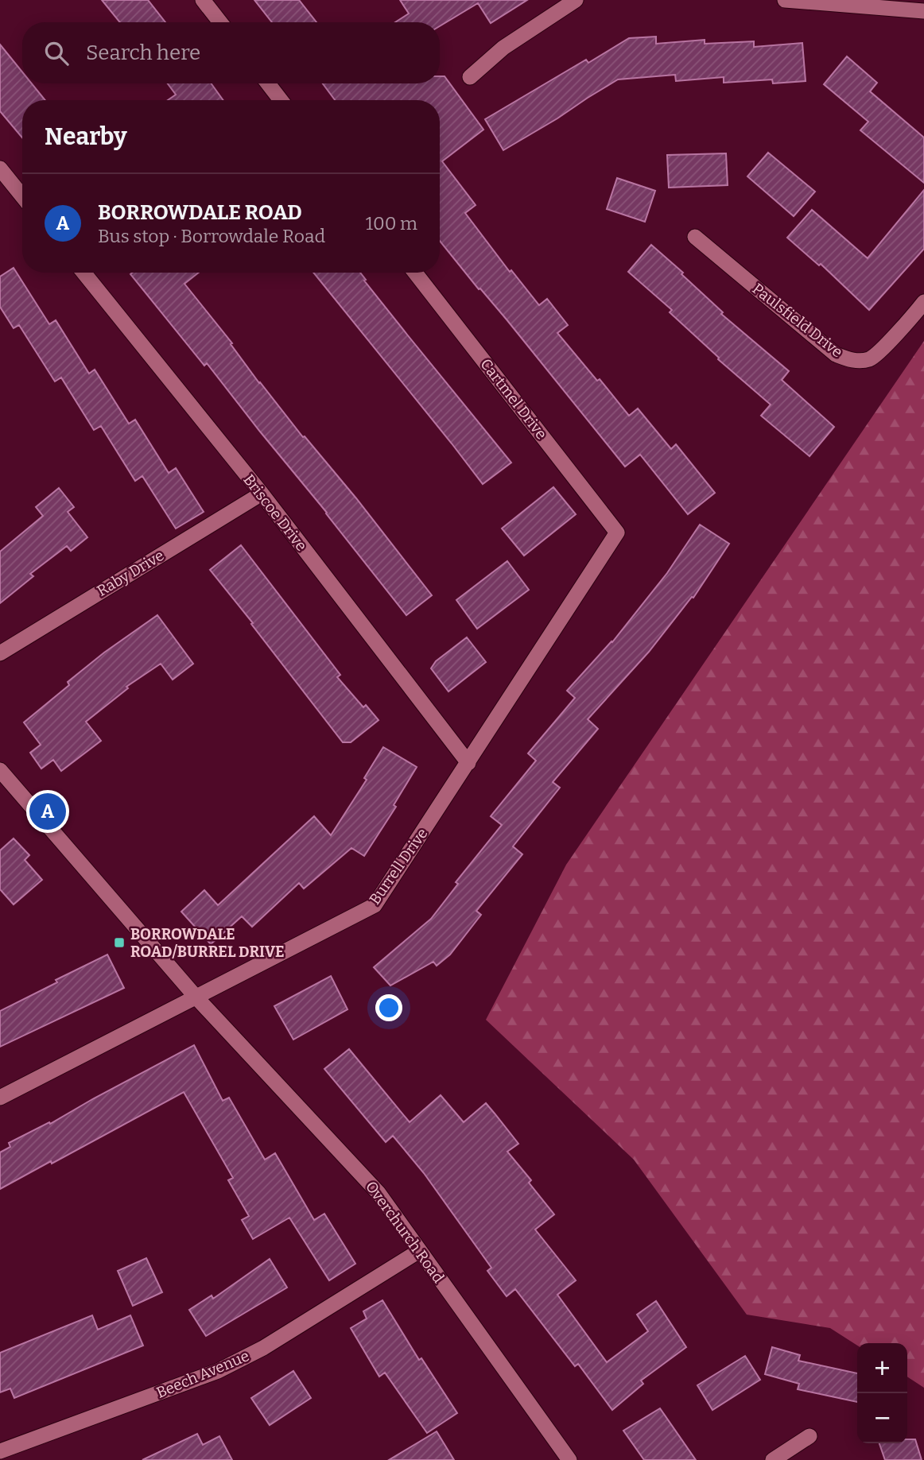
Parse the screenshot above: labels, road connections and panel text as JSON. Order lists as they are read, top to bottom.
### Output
{
  "streets": {
    "street": [
      "Paulsfield Drive",
      "Cartmel Drive",
      "Briscoe Drive",
      "Raby Drive",
      "Burrell Drive",
      "Overchurch Road",
      "Beech Avenue"
    ]
  },
  "crossings": [
    ["Cartmel Drive", "Burrell Drive"],
    ["Briscoe Drive", "Raby Drive"],
    ["Briscoe Drive", "Burrell Drive"],
    ["Burrell Drive", "Overchurch Road"],
    ["Overchurch Road", "Beech Avenue"]
  ],
  "places": {
    "transit": ["BORROWDALE ROAD/BURREL DRIVE"]
  },
  "page": {
    "search": "Search here",
    "heading": "Nearby",
    "list": [
      {
        "mark": "A",
        "name": "BORROWDALE ROAD",
        "note": "Bus stop · Borrowdale Road",
        "value": "100 m"
      }
    ],
    "pins": "A",
    "map_buttons": ["+", "−"]
  }
}
